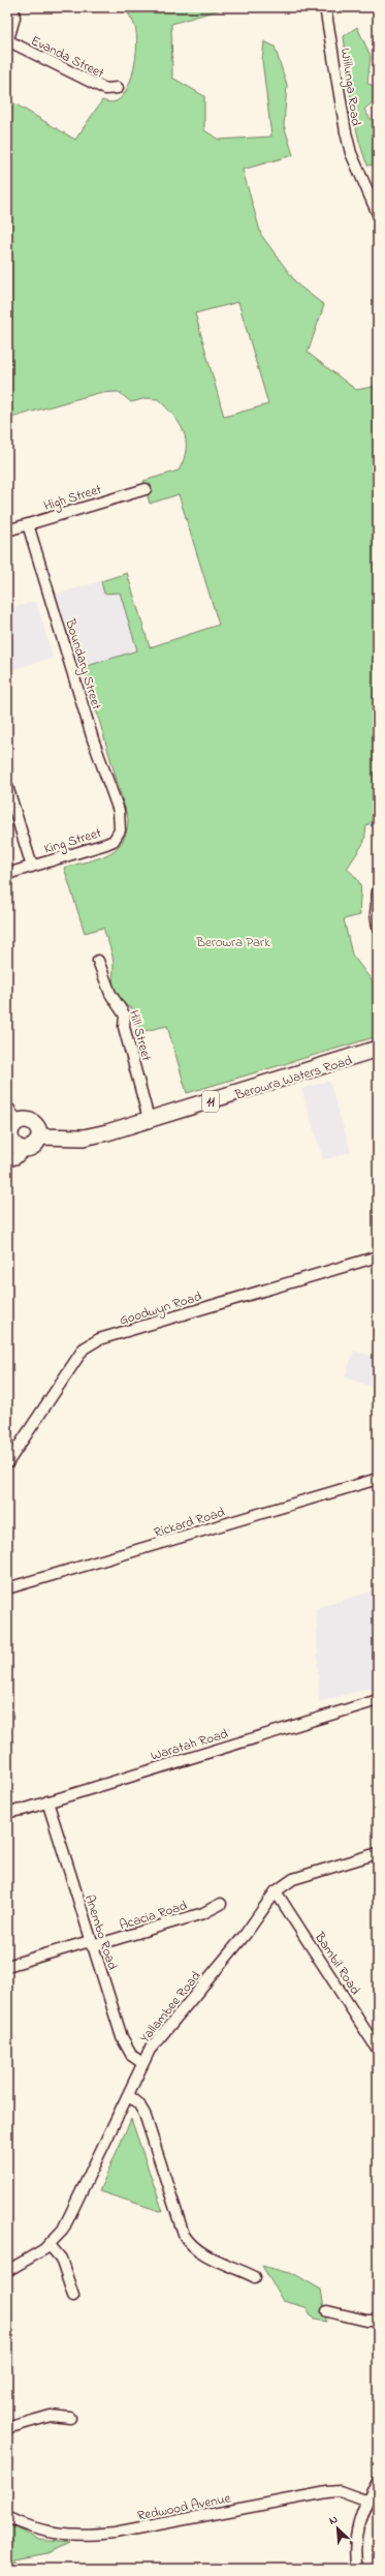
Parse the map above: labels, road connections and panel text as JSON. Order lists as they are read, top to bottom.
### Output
{
  "streets": {
    "main road": ["Berowra Waters Road", "11"],
    "street": [
      "Evanda Street",
      "Willunga Road",
      "High Street",
      "Boundary Street",
      "King Street",
      "Hill Street",
      "Goodwyn Road",
      "Rickard Road",
      "Waratah Road",
      "Acacia Road",
      "Anembo Road",
      "Bambil Road",
      "Yallambee Road",
      "Redwood Avenue"
    ]
  },
  "crossings": [
    ["High Street", "Boundary Street"],
    ["Boundary Street", "King Street"],
    ["Hill Street", "Berowra Waters Road"],
    ["Waratah Road", "Anembo Road"],
    ["Acacia Road", "Anembo Road"],
    ["Anembo Road", "Yallambee Road"],
    ["Bambil Road", "Yallambee Road"]
  ],
  "parks": ["Berowra Park"],
  "north": "top left"
}
